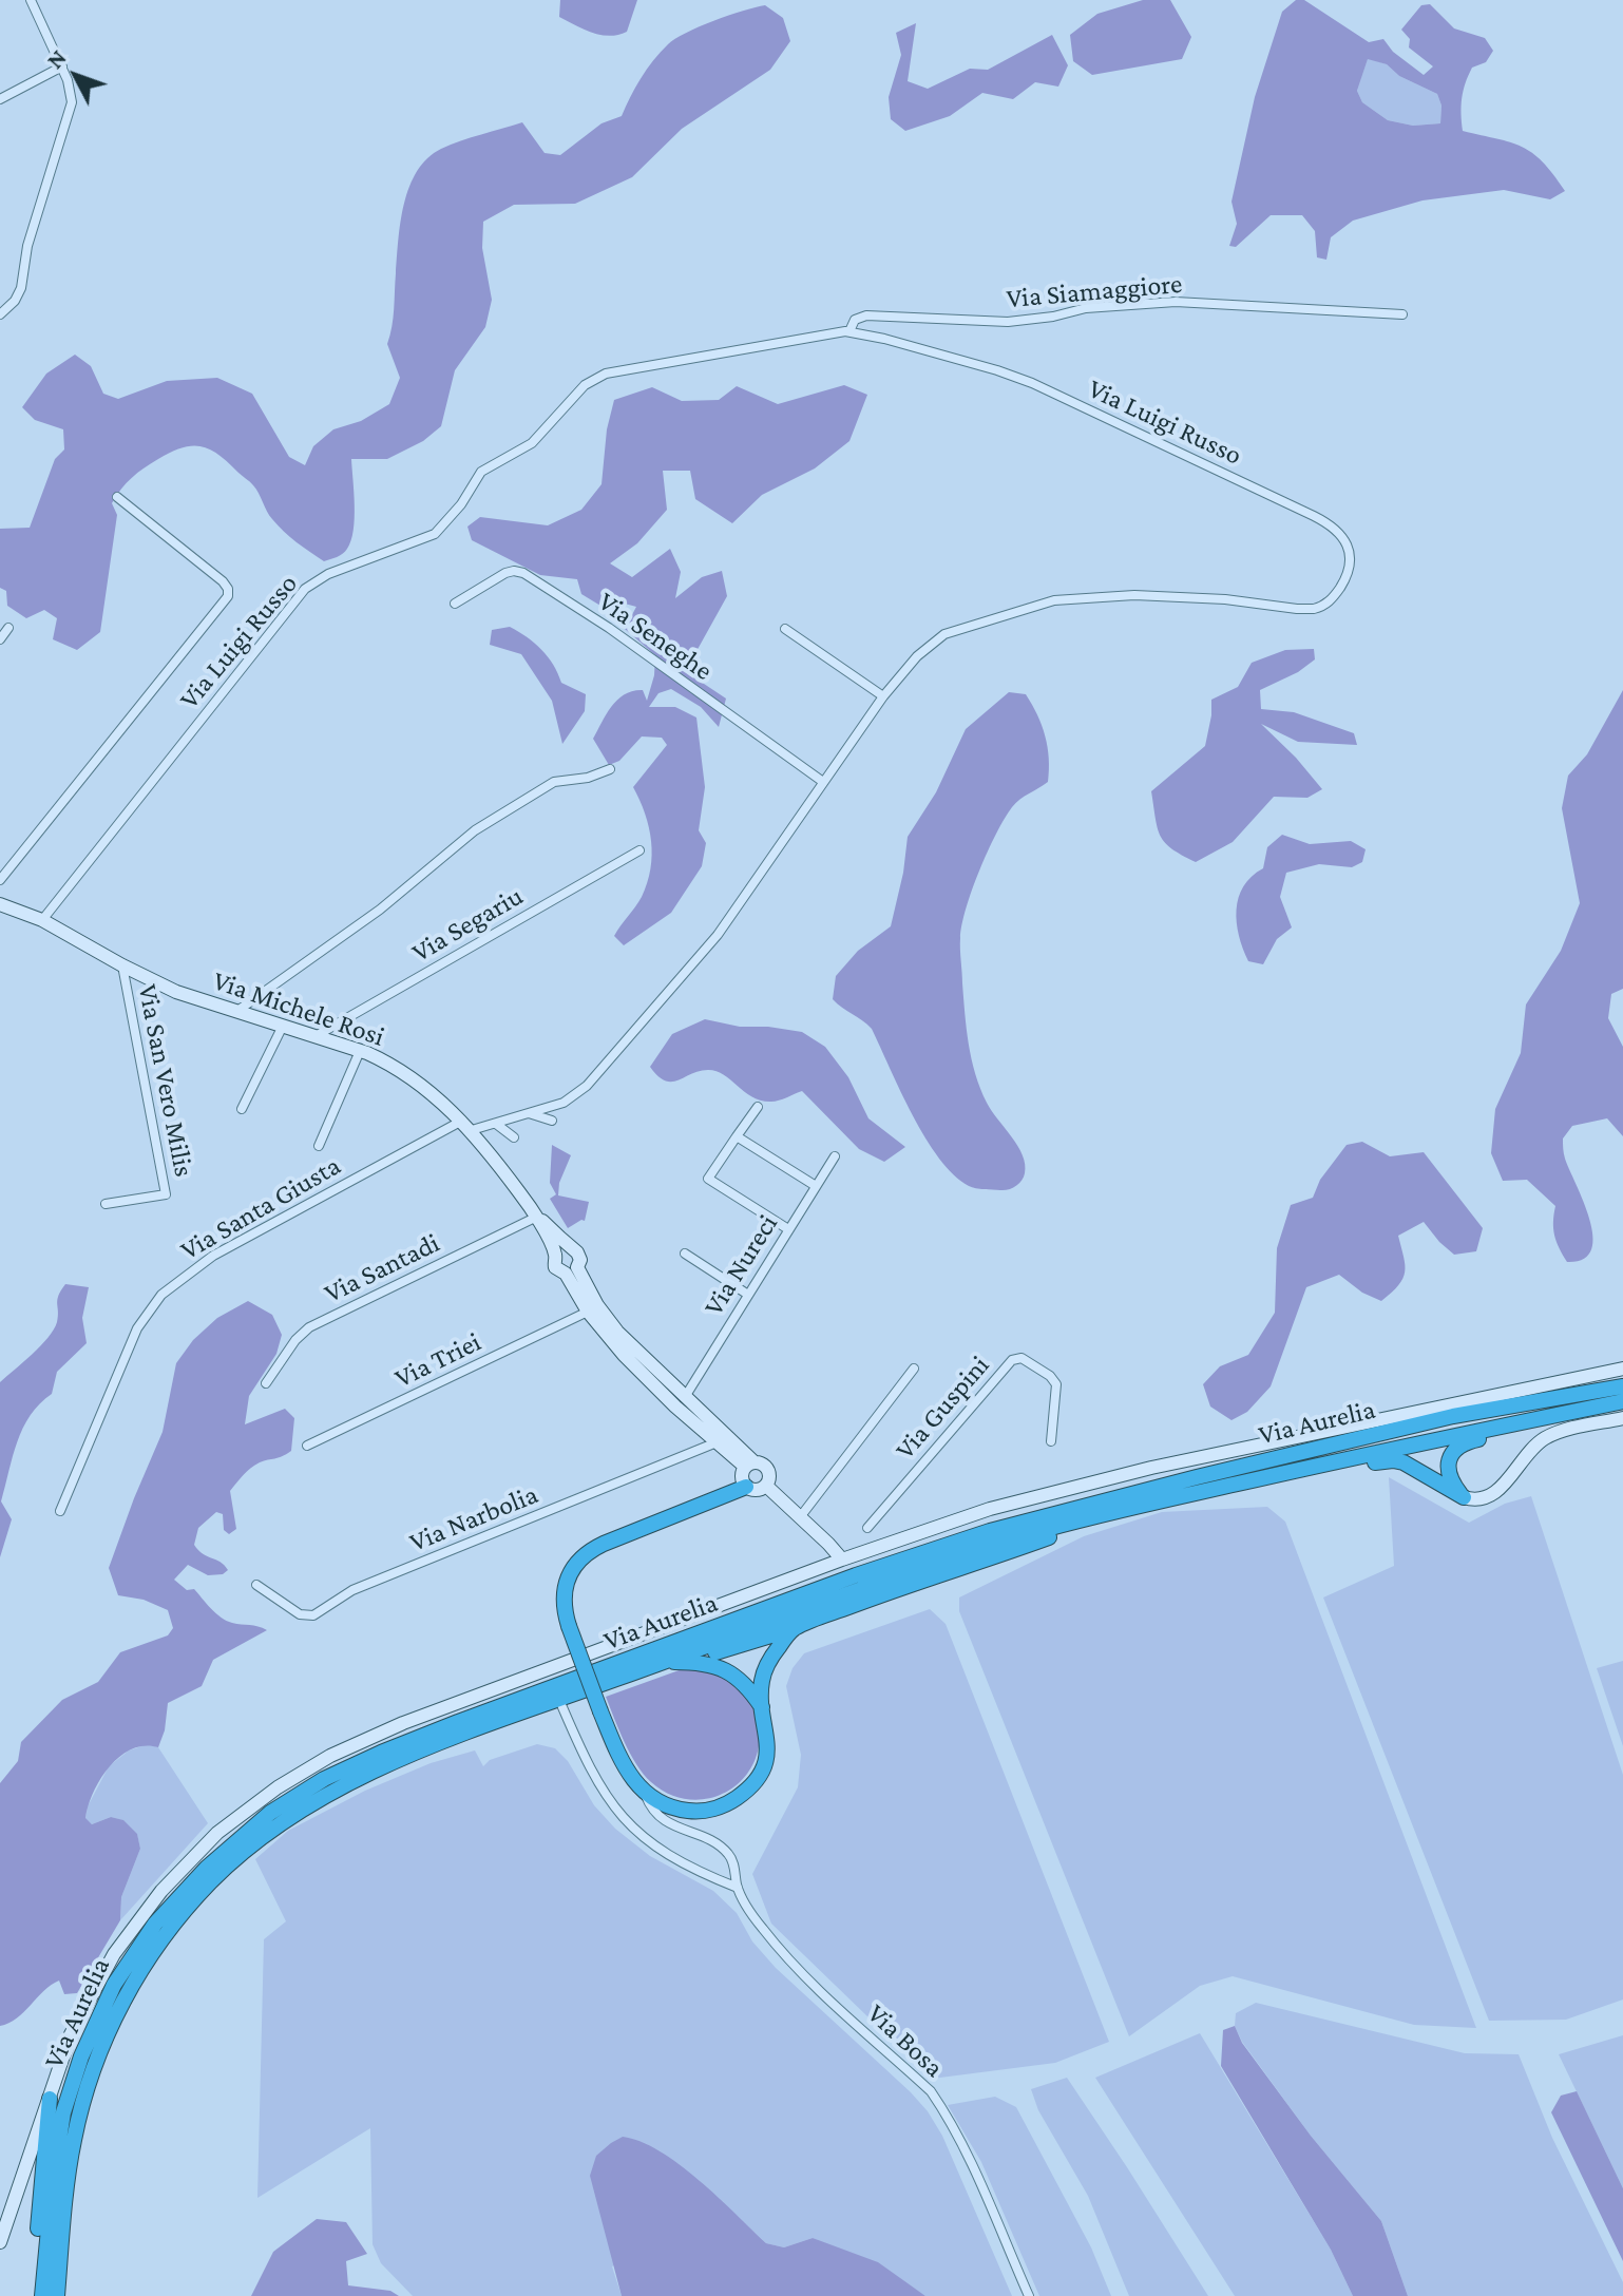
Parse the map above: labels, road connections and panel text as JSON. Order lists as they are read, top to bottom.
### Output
{
  "streets": {
    "highway": ["Via Aurelia"],
    "street": [
      "Via Siamaggiore",
      "Via Luigi Russo",
      "Via Seneghe",
      "Via Segariu",
      "Via Michele Rosi",
      "Via San Vero Milis",
      "Via Santa Giusta",
      "Via Nureci",
      "Via Santadi",
      "Via Triei",
      "Via Guspini",
      "Via Narbolia",
      "Via Bosa"
    ]
  },
  "crossings": [
    ["Via Siamaggiore", "Via Luigi Russo"],
    ["Via Luigi Russo", "Via Seneghe"],
    ["Via Luigi Russo", "Via Michele Rosi"],
    ["Via Luigi Russo", "Via Santa Giusta"],
    ["Via Segariu", "Via Michele Rosi"],
    ["Via Michele Rosi", "Via San Vero Milis"],
    ["Via Michele Rosi", "Via Santa Giusta"],
    ["Via Michele Rosi", "Via Nureci"],
    ["Via Michele Rosi", "Via Santadi"],
    ["Via Michele Rosi", "Via Triei"],
    ["Via Michele Rosi", "Via Narbolia"]
  ],
  "north": "top left"
}
